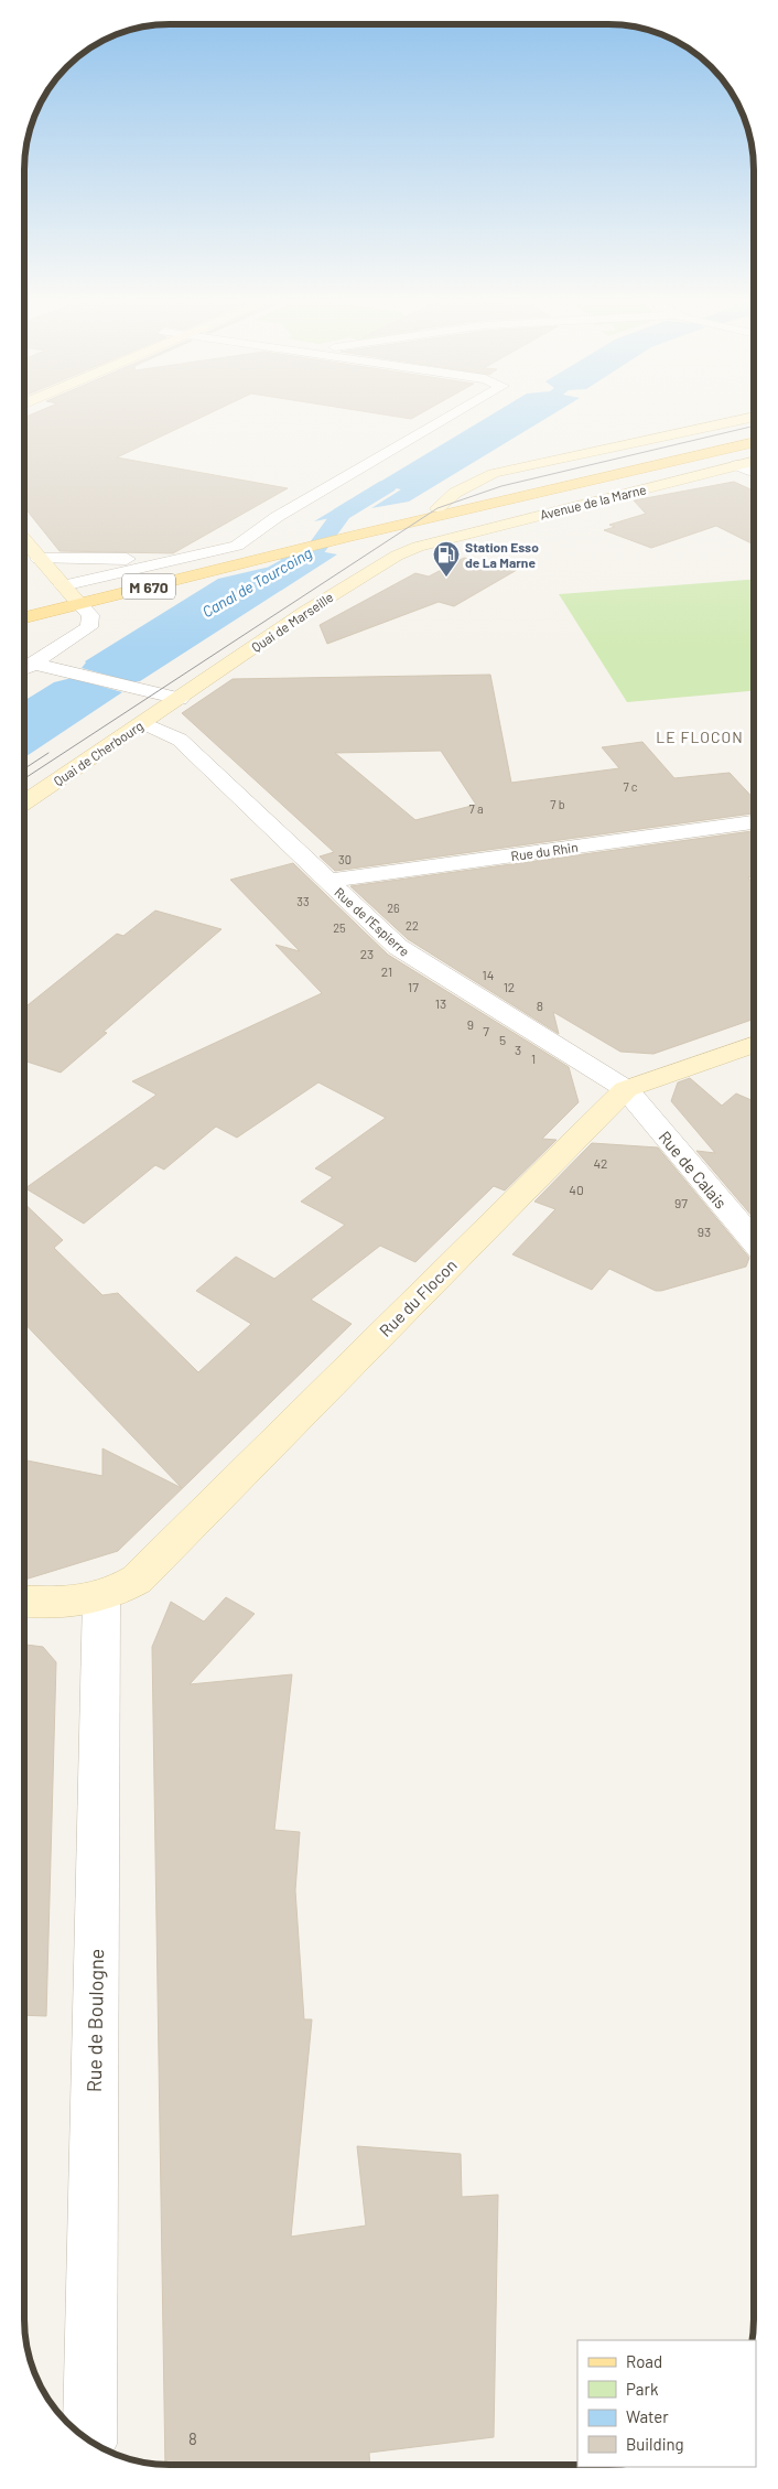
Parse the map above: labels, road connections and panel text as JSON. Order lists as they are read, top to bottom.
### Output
{
  "streets": {
    "main road": [
      "Avenue de la Marne",
      "M 670",
      "Quai de Marseille",
      "Quai de Cherbourg",
      "Rue du Flocon"
    ],
    "street": [
      "Rue du Rhin",
      "Rue de l'Espierre",
      "Rue de Calais",
      "Rue de Boulogne"
    ]
  },
  "crossings": [
    ["Avenue de la Marne", "M 670"],
    ["Avenue de la Marne", "Quai de Marseille"],
    ["Quai de Marseille", "Quai de Cherbourg"],
    ["Quai de Cherbourg", "Rue de l'Espierre"],
    ["Rue du Rhin", "Rue de l'Espierre"],
    ["Rue de l'Espierre", "Rue de Calais"],
    ["Rue de l'Espierre", "Rue du Flocon"],
    ["Rue de Calais", "Rue du Flocon"],
    ["Rue du Flocon", "Rue de Boulogne"]
  ],
  "districts": ["LE FLOCON"],
  "water": ["Canal de Tourcoing"],
  "places": {
    "fuel station": ["Station Esso de La Marne"]
  },
  "house_numbers": [
    "7 c",
    "7 b",
    "7 a",
    "30",
    "33",
    "26",
    "22",
    "25",
    "23",
    "21",
    "14",
    "17",
    "12",
    "13",
    "8",
    "9",
    "7",
    "5",
    "3",
    "1",
    "42",
    "40",
    "97",
    "93",
    "8"
  ],
  "legend": [
    "Road",
    "Park",
    "Water",
    "Building"
  ]
}
